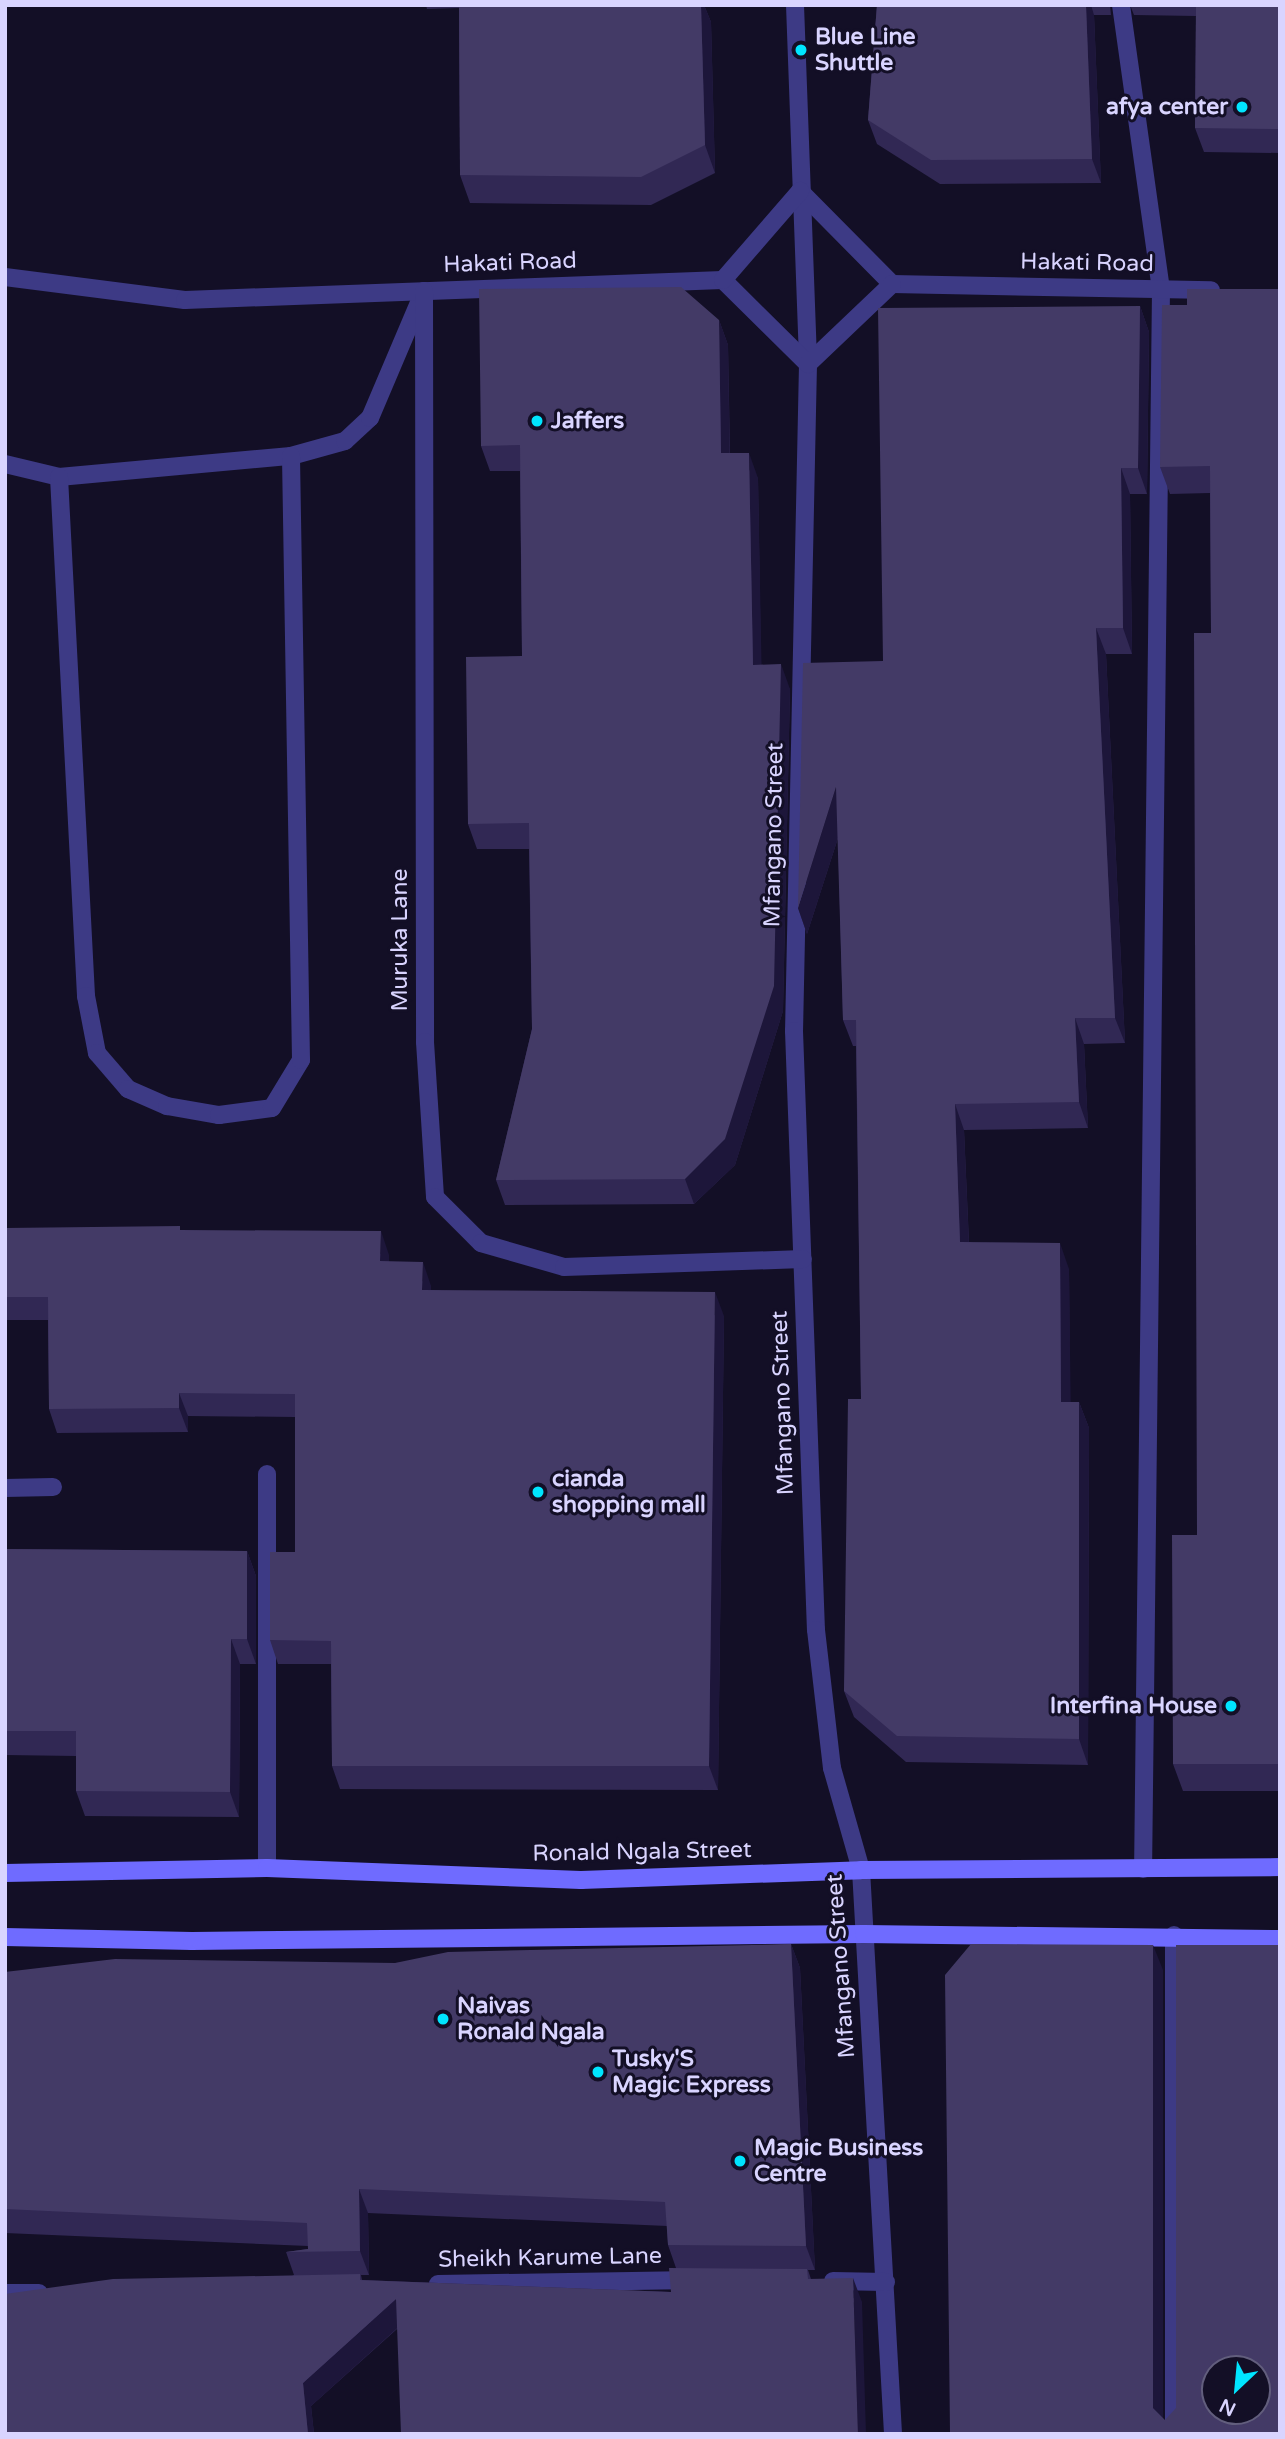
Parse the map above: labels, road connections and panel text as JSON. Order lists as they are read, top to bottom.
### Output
{
  "streets": {
    "street": [
      "Hakati Road",
      "Mfangano Street",
      "Muruka Lane",
      "Ronald Ngala Street",
      "Sheikh Karume Lane"
    ]
  },
  "crossings": [
    ["Hakati Road", "Muruka Lane"],
    ["Mfangano Street", "Muruka Lane"],
    ["Mfangano Street", "Ronald Ngala Street"]
  ],
  "places": [
    "Blue Line Shuttle",
    "afya center",
    "Jaffers",
    "cianda shopping mall",
    "Interfina House",
    "Naivas Ronald Ngala",
    "Tusky'S Magic Express",
    "Magic Business Centre"
  ],
  "north": "bottom left"
}
